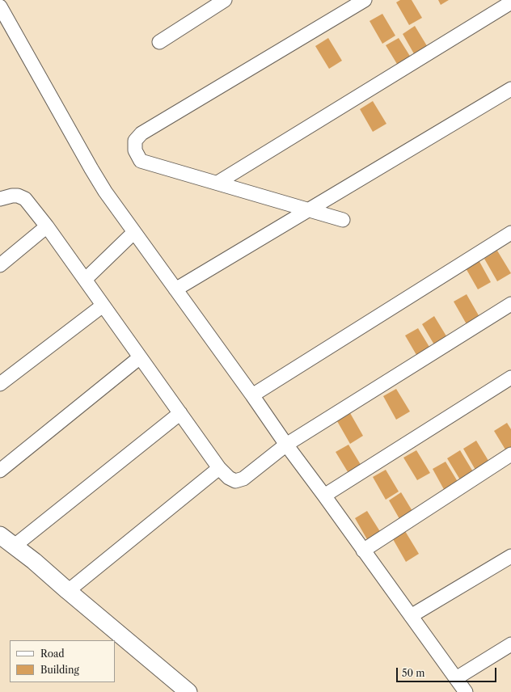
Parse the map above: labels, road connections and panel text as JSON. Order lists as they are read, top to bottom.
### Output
{
  "legend": ["Road", "Building"],
  "scale_bar": "50 m"
}
